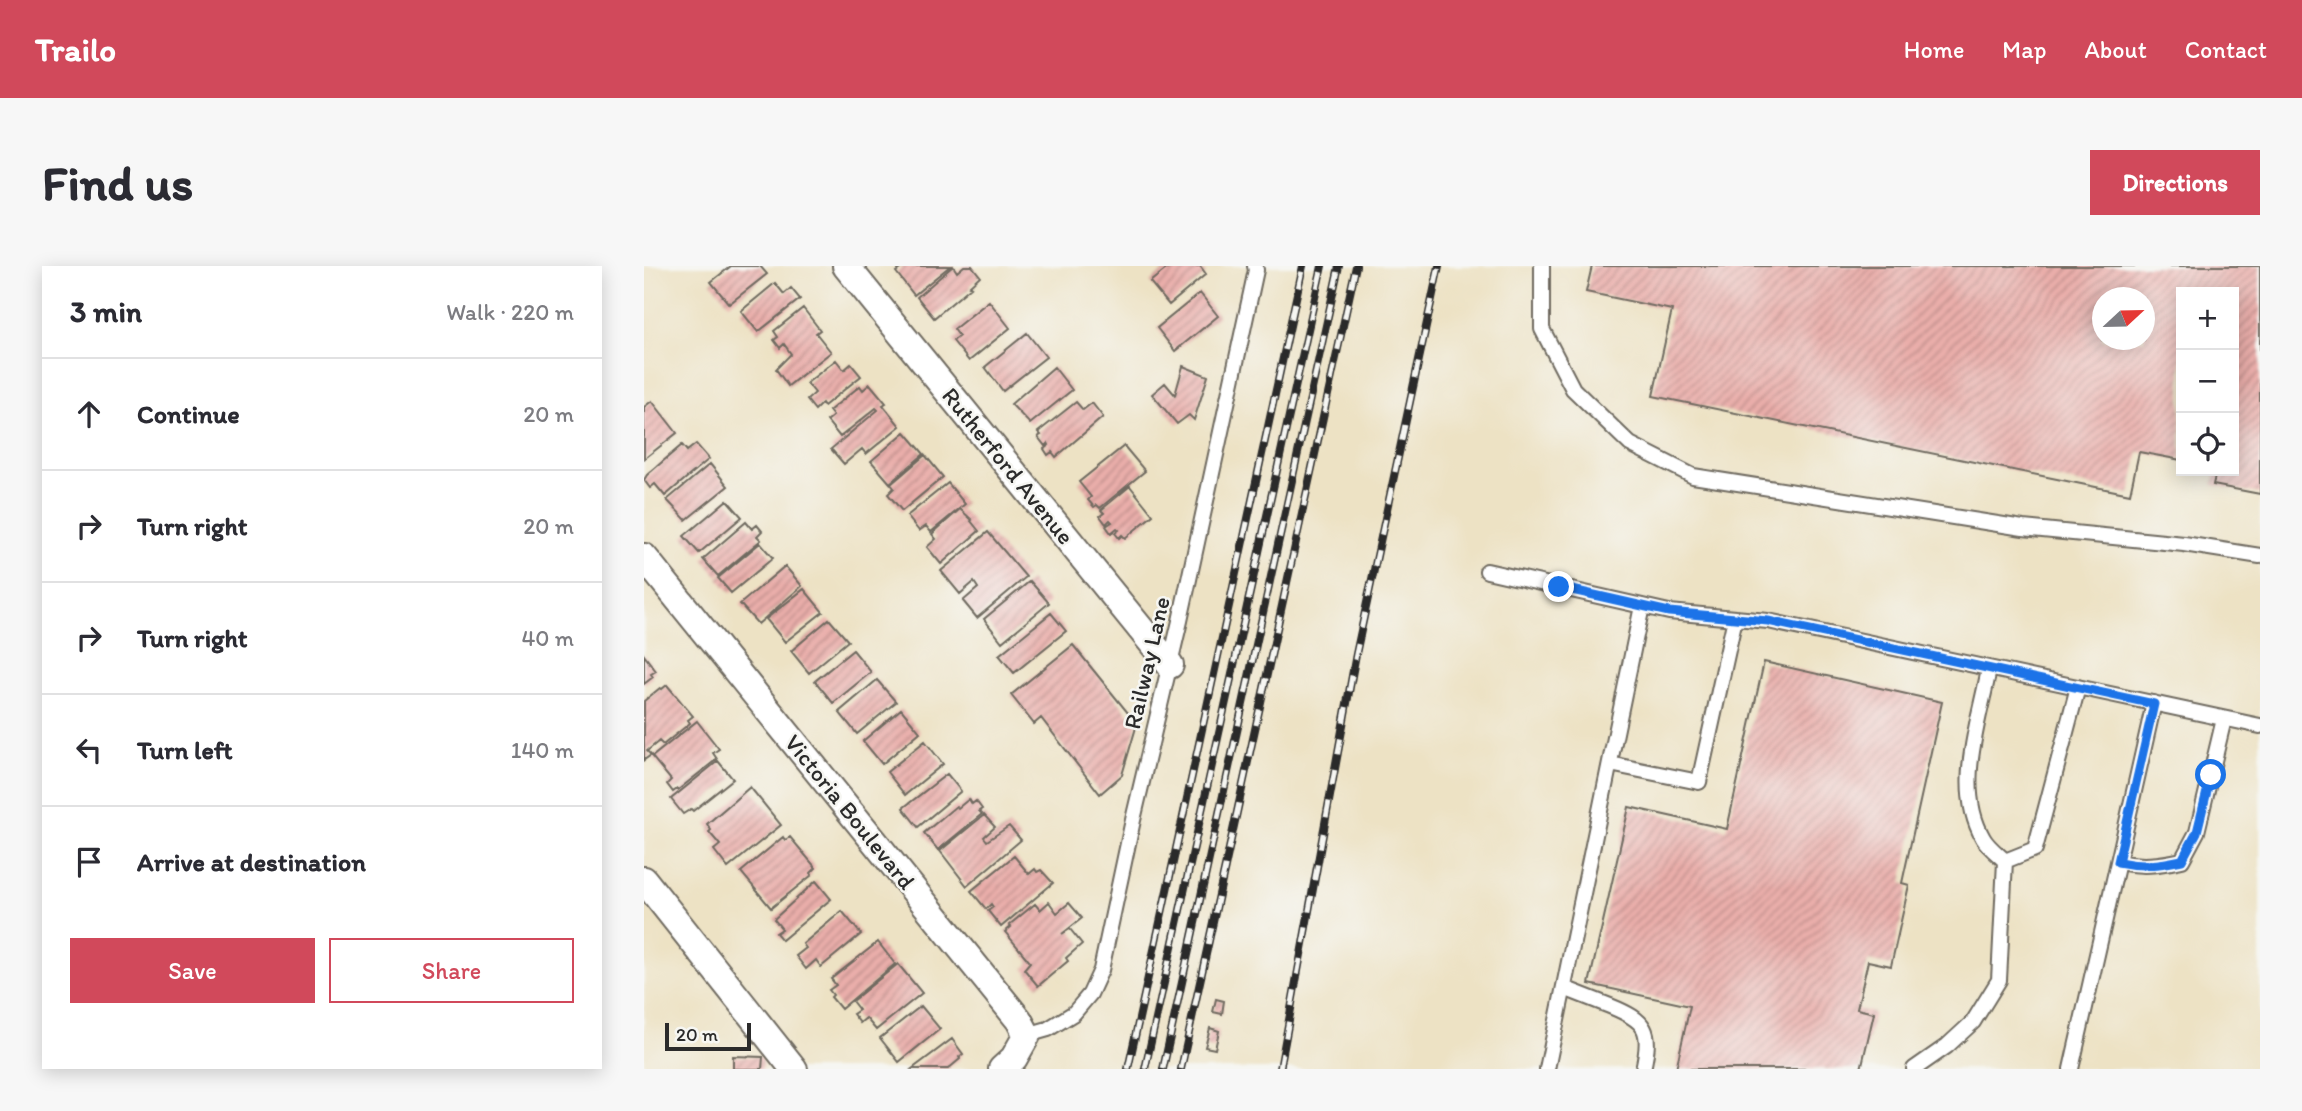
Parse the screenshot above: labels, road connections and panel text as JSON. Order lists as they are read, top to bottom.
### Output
{
  "streets": {
    "street": ["Rutherford Avenue", "Victoria Boulevard"],
    "lane": ["Railway Lane"]
  },
  "crossings": [
    ["Rutherford Avenue", "Railway Lane"],
    ["Railway Lane", "Victoria Boulevard"]
  ],
  "scale_bar": "20 m",
  "north": "right",
  "page": {
    "header": "Trailo",
    "nav": [
      "Home",
      "Map",
      "About",
      "Contact"
    ],
    "buttons": [
      "Directions",
      ["Save", "Share"]
    ],
    "title": "Find us",
    "heading": ["3 min", "Walk · 220 m"],
    "map_buttons": ["+", "−"],
    "list": [
      ["Continue", "20 m"],
      ["Turn right", "20 m"],
      ["Turn right", "40 m"],
      ["Turn left", "140 m"],
      "Arrive at destination"
    ],
    "scale": "20 m"
  }
}
